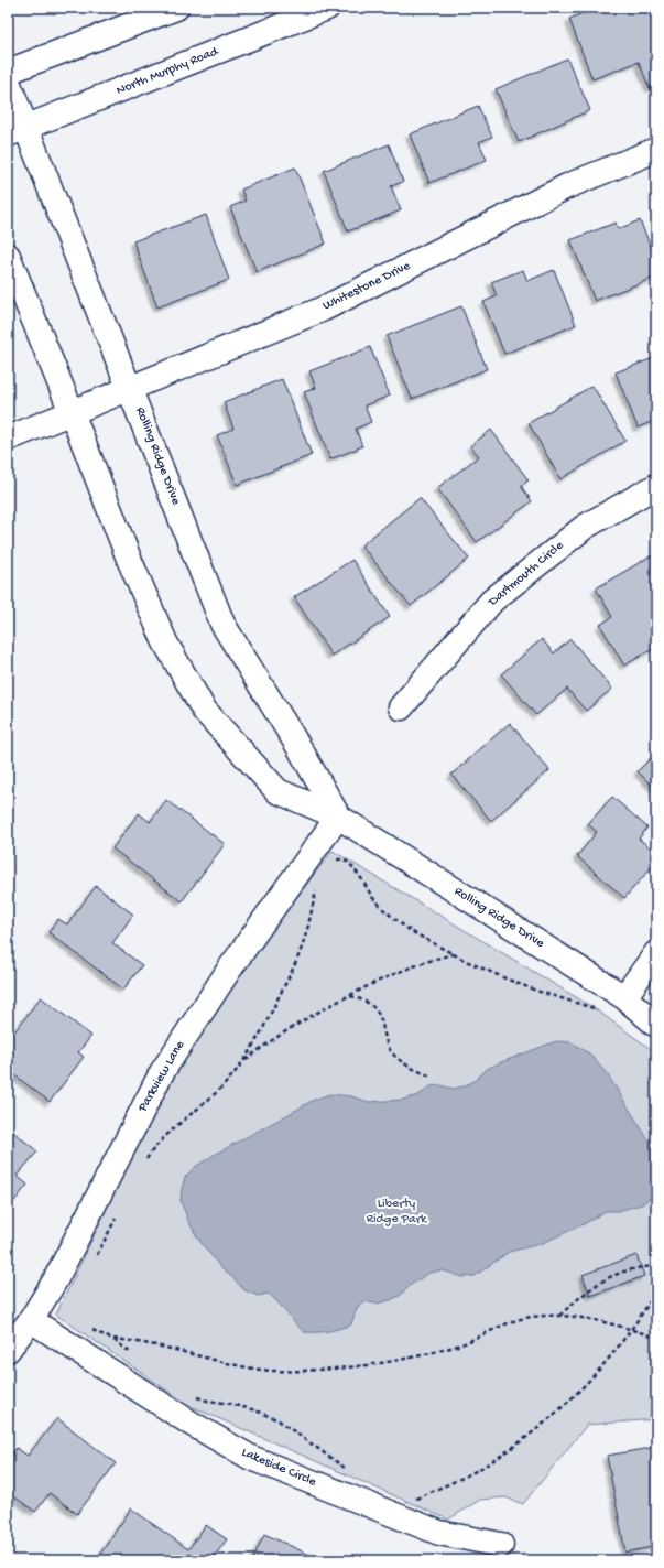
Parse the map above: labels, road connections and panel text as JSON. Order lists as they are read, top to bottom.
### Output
{
  "streets": {
    "street": [
      "North Murphy Road",
      "Whitestone Drive",
      "Rolling Ridge Drive",
      "Dartmouth Circle",
      "Parkview Lane",
      "Lakeside Circle"
    ]
  },
  "crossings": [
    ["North Murphy Road", "Rolling Ridge Drive"],
    ["Whitestone Drive", "Rolling Ridge Drive"],
    ["Rolling Ridge Drive", "Parkview Lane"],
    ["Parkview Lane", "Lakeside Circle"]
  ],
  "parks": ["Liberty Ridge Park"]
}
